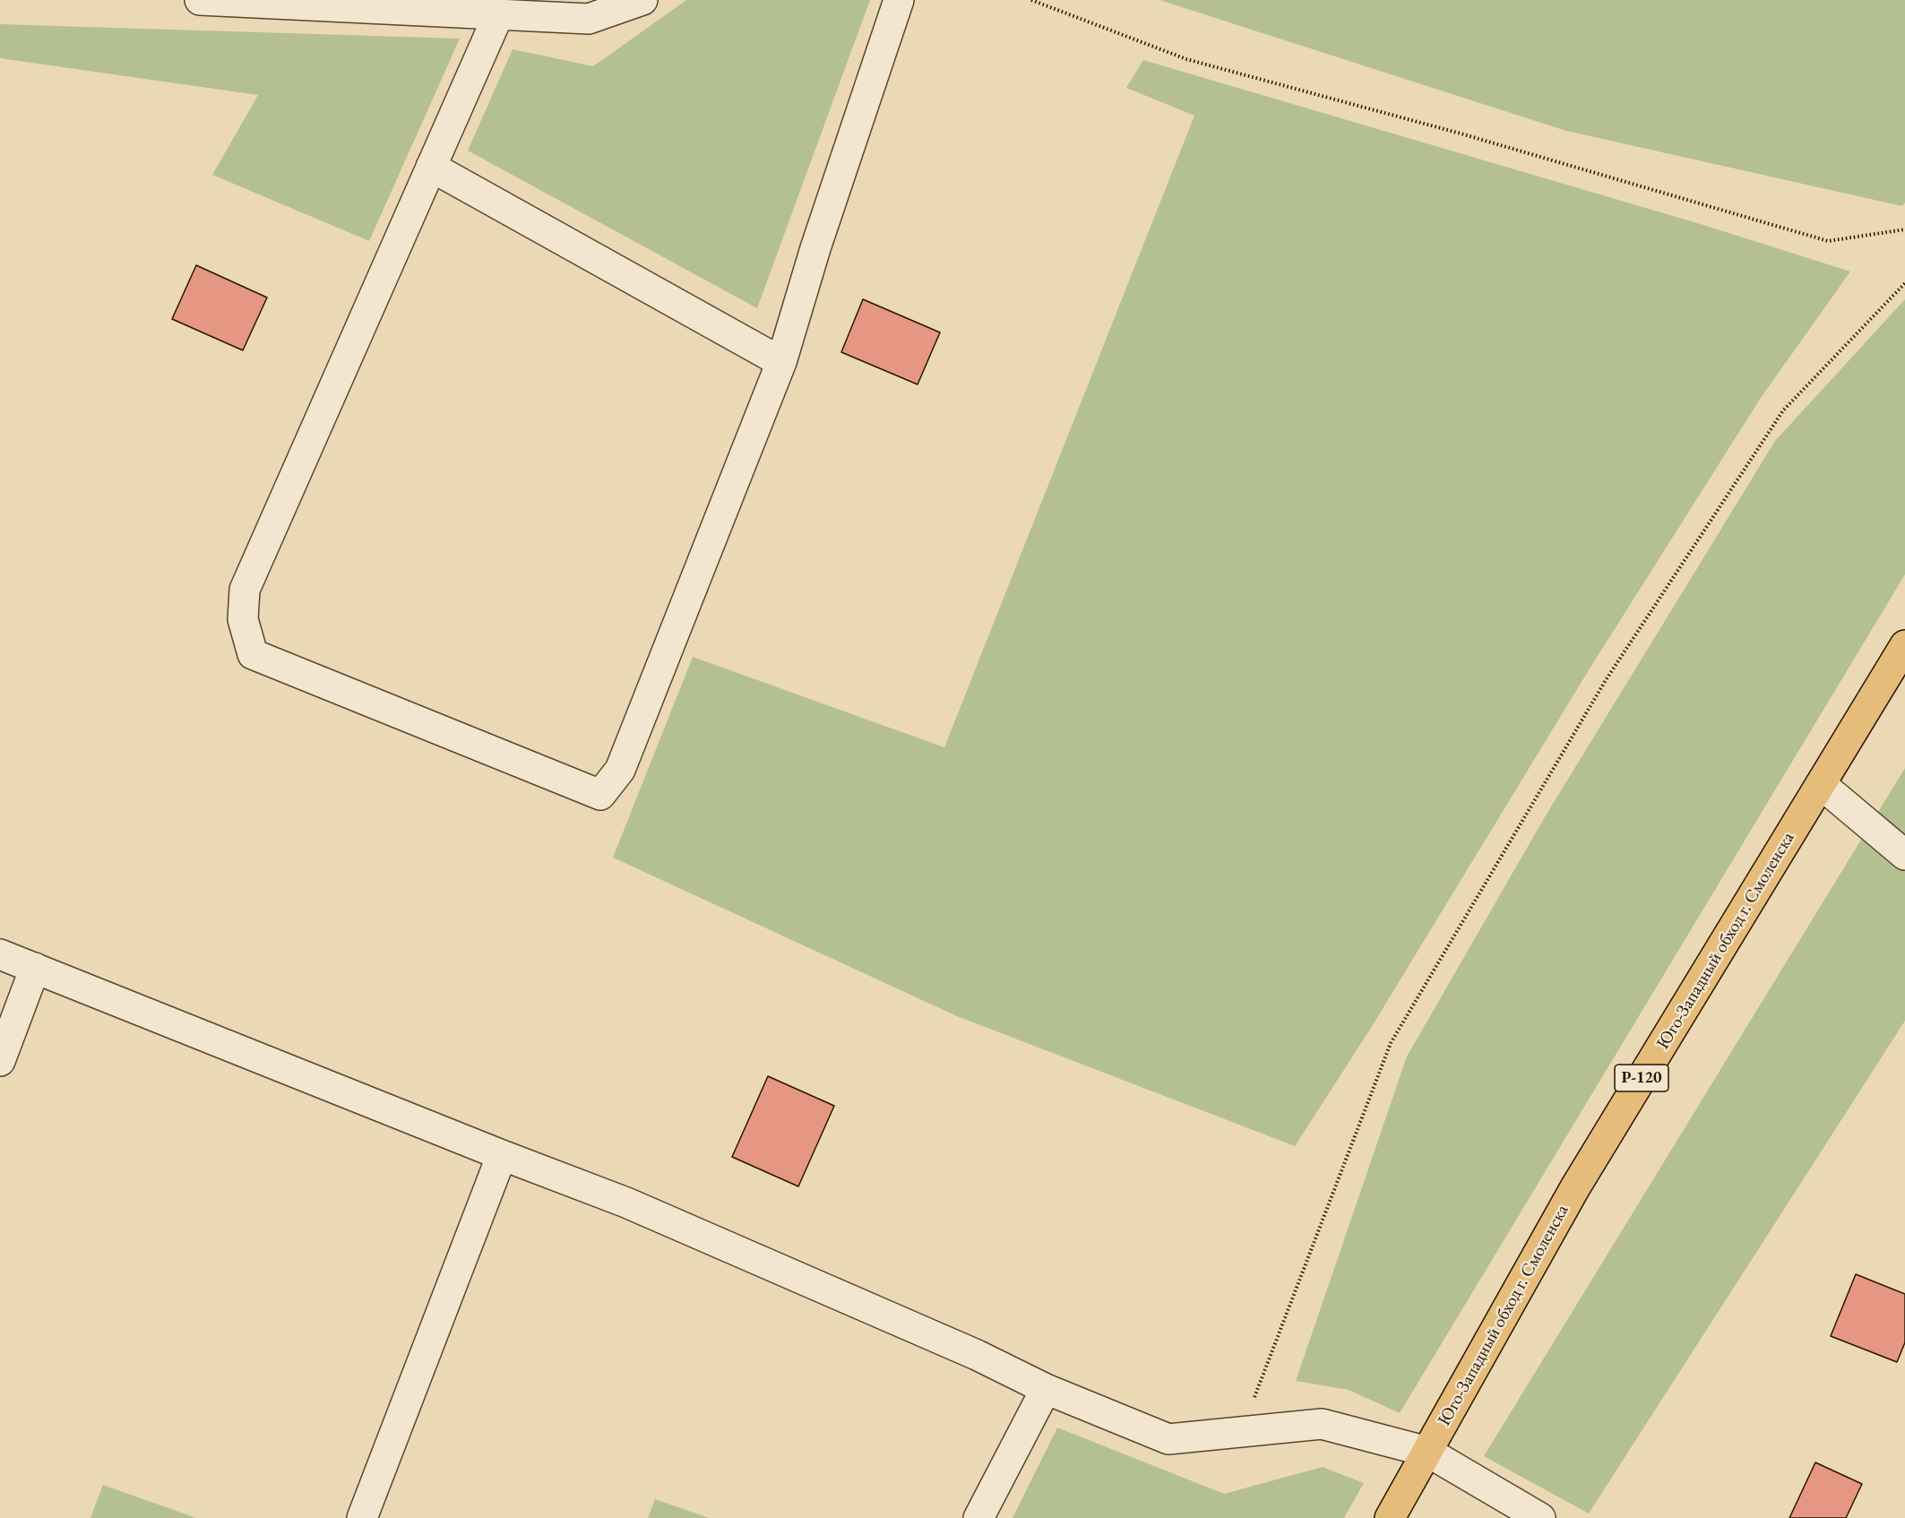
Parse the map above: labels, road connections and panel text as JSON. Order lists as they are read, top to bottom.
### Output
{
  "streets": {
    "highway": ["Юго-Западный обход г. Смоленска", "Р-120"]
  }
}
